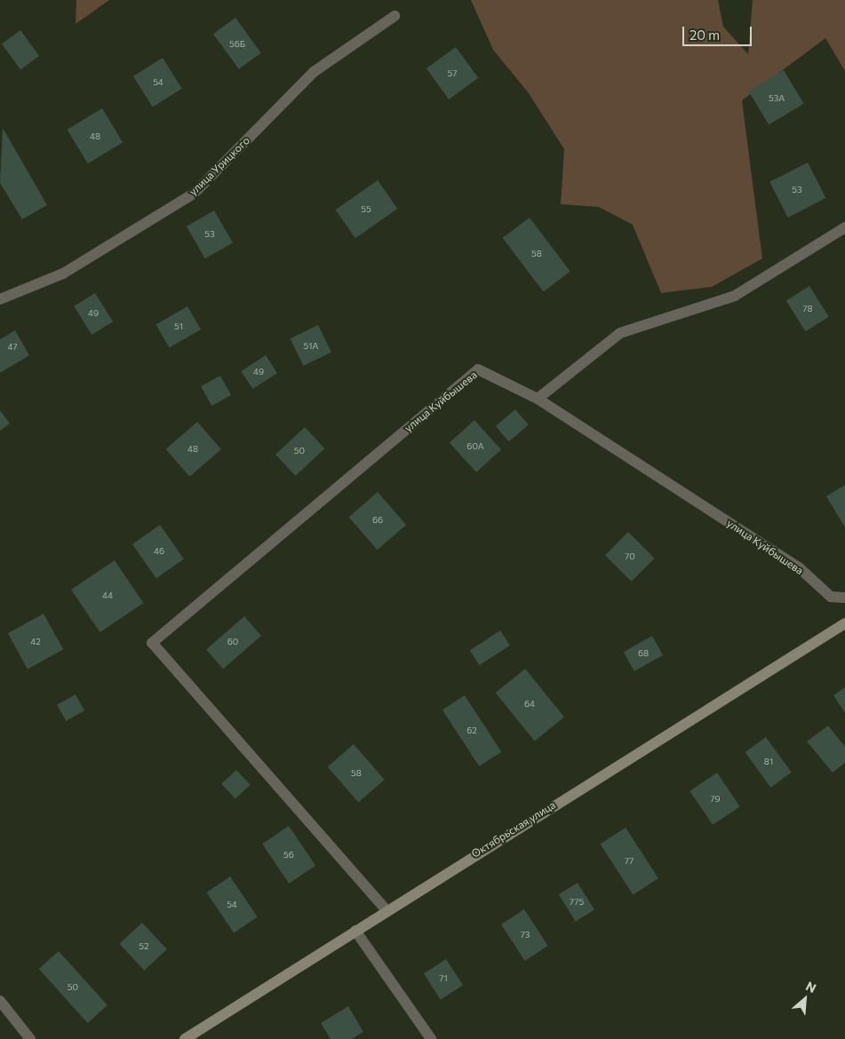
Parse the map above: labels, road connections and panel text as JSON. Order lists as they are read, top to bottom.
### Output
{
  "streets": {
    "street": ["улица Урицкого", "улица Куйбышева", "Октябрьская улица"]
  },
  "crossings": [
    ["улица Куйбышева", "Октябрьская улица"]
  ],
  "house_numbers": [
    "56Б",
    "57",
    "54",
    "53А",
    "48",
    "53",
    "55",
    "53",
    "58",
    "78",
    "49",
    "51",
    "51А",
    "47",
    "49",
    "60А",
    "48",
    "50",
    "66",
    "46",
    "70",
    "44",
    "42",
    "60",
    "68",
    "64",
    "62",
    "81",
    "58",
    "79",
    "56",
    "77",
    "775",
    "54",
    "73",
    "52",
    "71",
    "50"
  ],
  "scale_bar": "20 m",
  "north": "top right"
}
